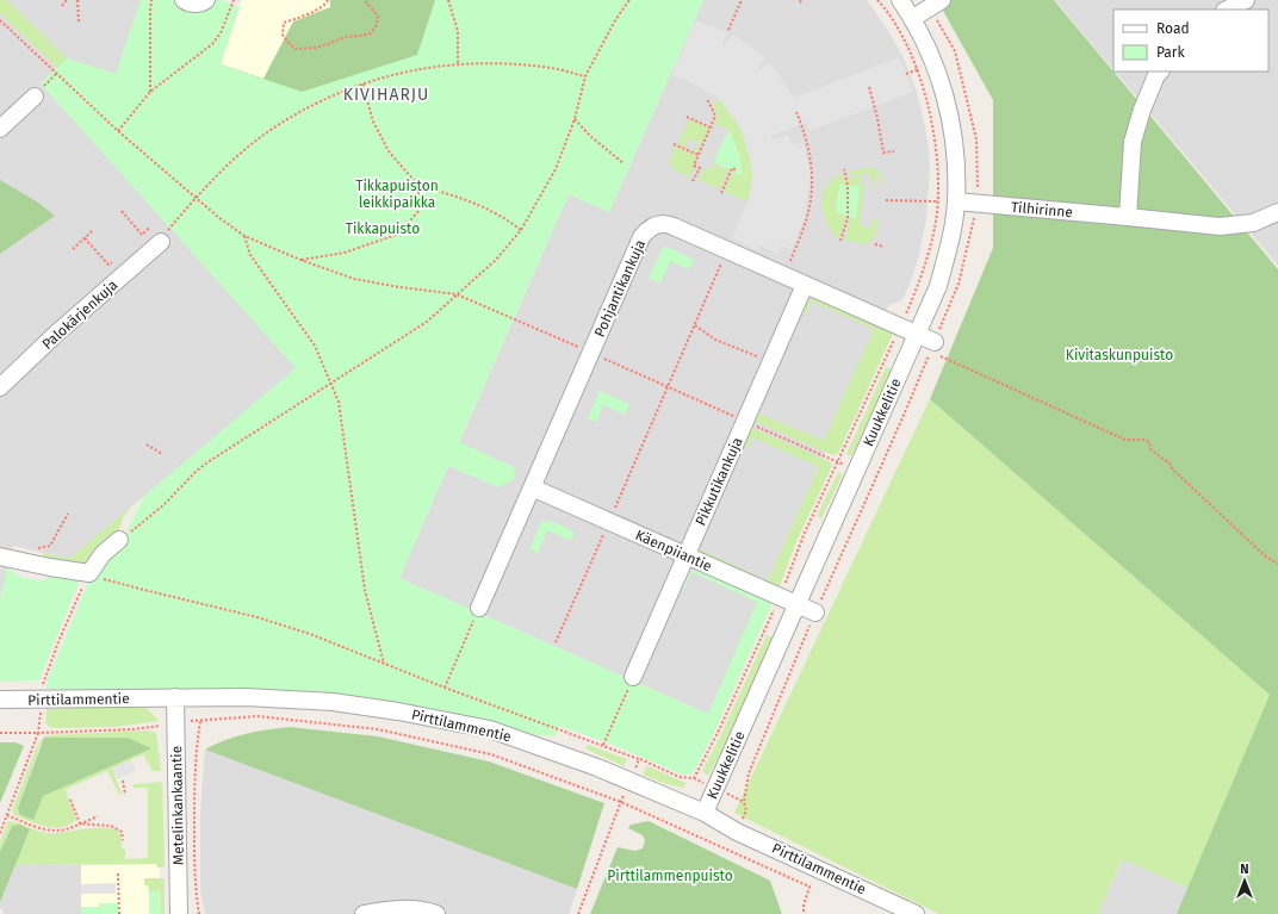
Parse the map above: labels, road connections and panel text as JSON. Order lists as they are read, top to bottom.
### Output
{
  "streets": {
    "street": [
      "Tilhirinne",
      "Pohjantikankuja",
      "Palokärjenkuja",
      "Kuukkelitie",
      "Pikkutikankuja",
      "Käenpiiantie",
      "Pirttilammentie",
      "Metelinkankaantie"
    ]
  },
  "crossings": [
    ["Tilhirinne", "Kuukkelitie"],
    ["Pohjantikankuja", "Kuukkelitie"],
    ["Pohjantikankuja", "Pikkutikankuja"],
    ["Pohjantikankuja", "Käenpiiantie"],
    ["Kuukkelitie", "Käenpiiantie"],
    ["Kuukkelitie", "Pirttilammentie"],
    ["Pikkutikankuja", "Käenpiiantie"],
    ["Pirttilammentie", "Metelinkankaantie"]
  ],
  "districts": ["KIVIHARJU"],
  "parks": [
    "Tikkapuiston leikkipaikka",
    "Tikkapuisto",
    "Kivitaskunpuisto",
    "Pirttilammenpuisto"
  ],
  "legend": ["Road", "Park"],
  "north": "top"
}
